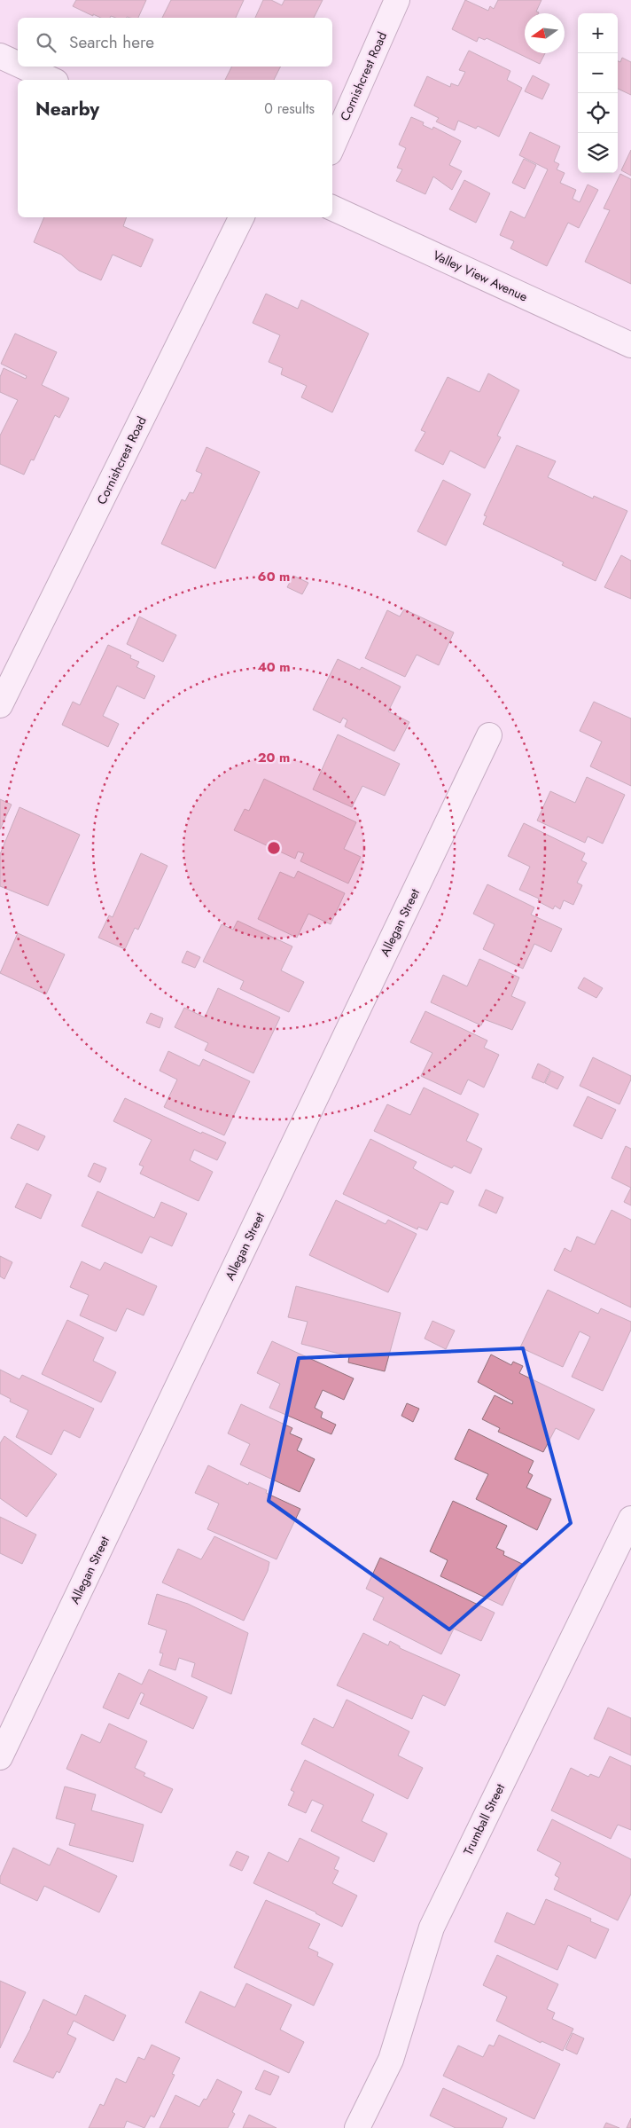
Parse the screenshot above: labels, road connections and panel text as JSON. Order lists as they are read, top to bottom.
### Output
{
  "streets": {
    "street": [
      "Cornishcrest Road",
      "Valley View Avenue",
      "Allegan Street",
      "Trumball Street"
    ]
  },
  "north": "left",
  "page": {
    "map_buttons": ["+", "−"],
    "search": "Search here",
    "heading": ["Nearby", "0 results"]
  },
  "rings": ["60 m", "40 m", "20 m"]
}
